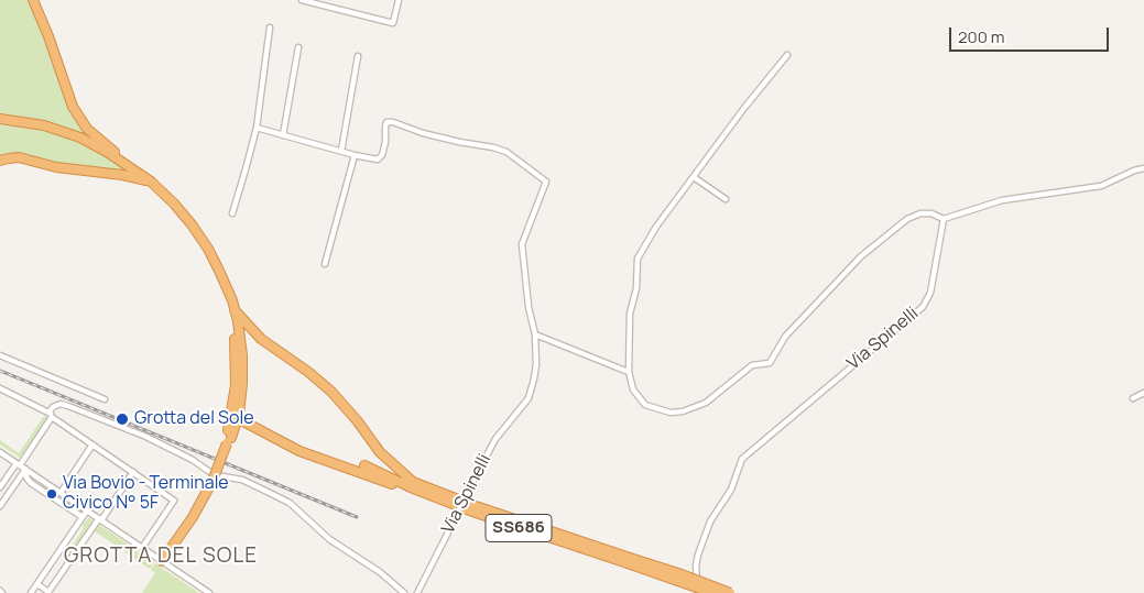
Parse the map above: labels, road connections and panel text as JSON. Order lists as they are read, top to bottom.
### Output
{
  "streets": {
    "highway": ["SS686"],
    "street": ["Via Spinelli"]
  },
  "districts": ["GROTTA DEL SOLE"],
  "places": ["Grotta del Sole", "Via Bovio - Terminale Civico N° 5F"],
  "scale_bar": "200 m"
}
